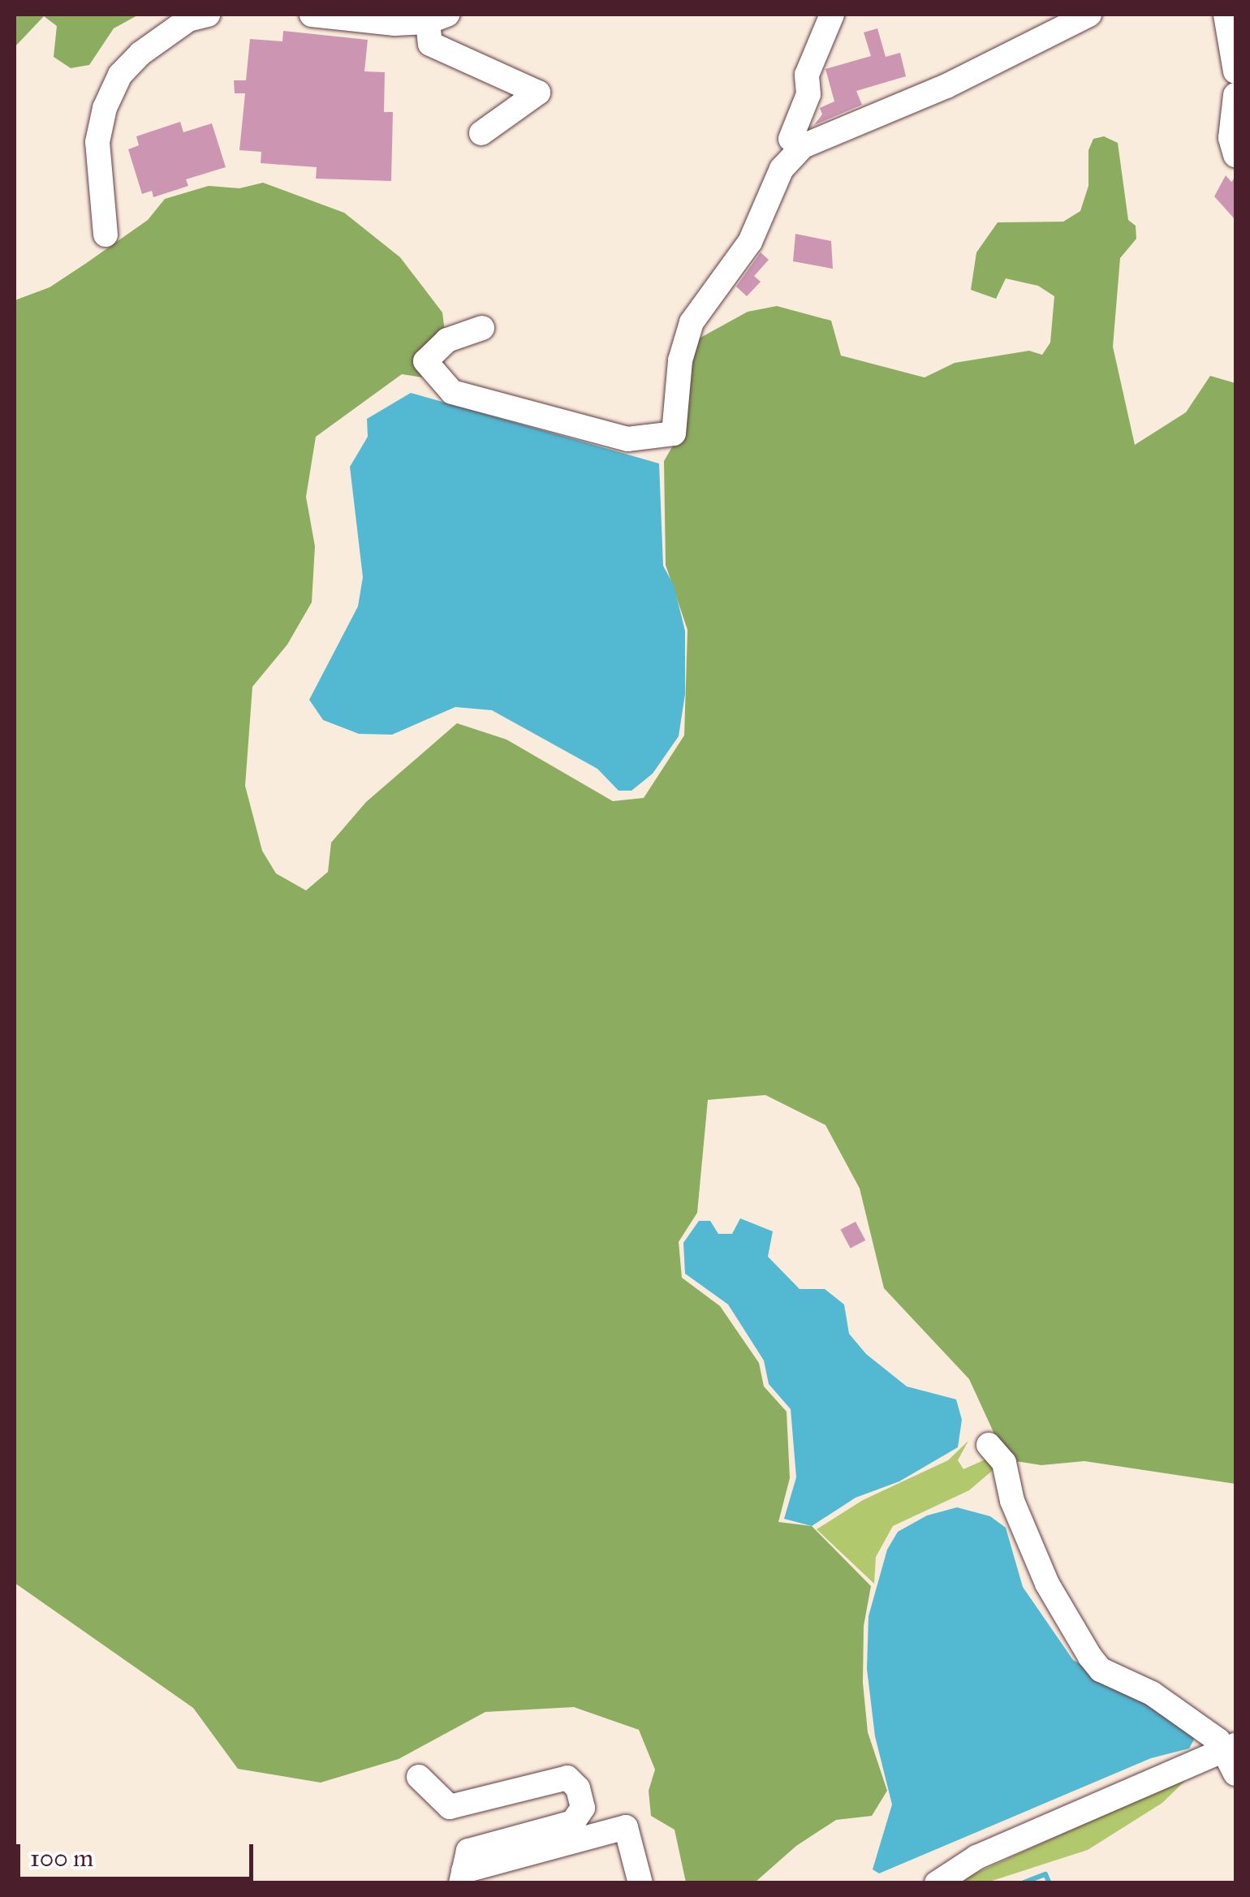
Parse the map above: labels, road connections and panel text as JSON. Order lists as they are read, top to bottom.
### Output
{
  "scale_bar": "100 m"
}
